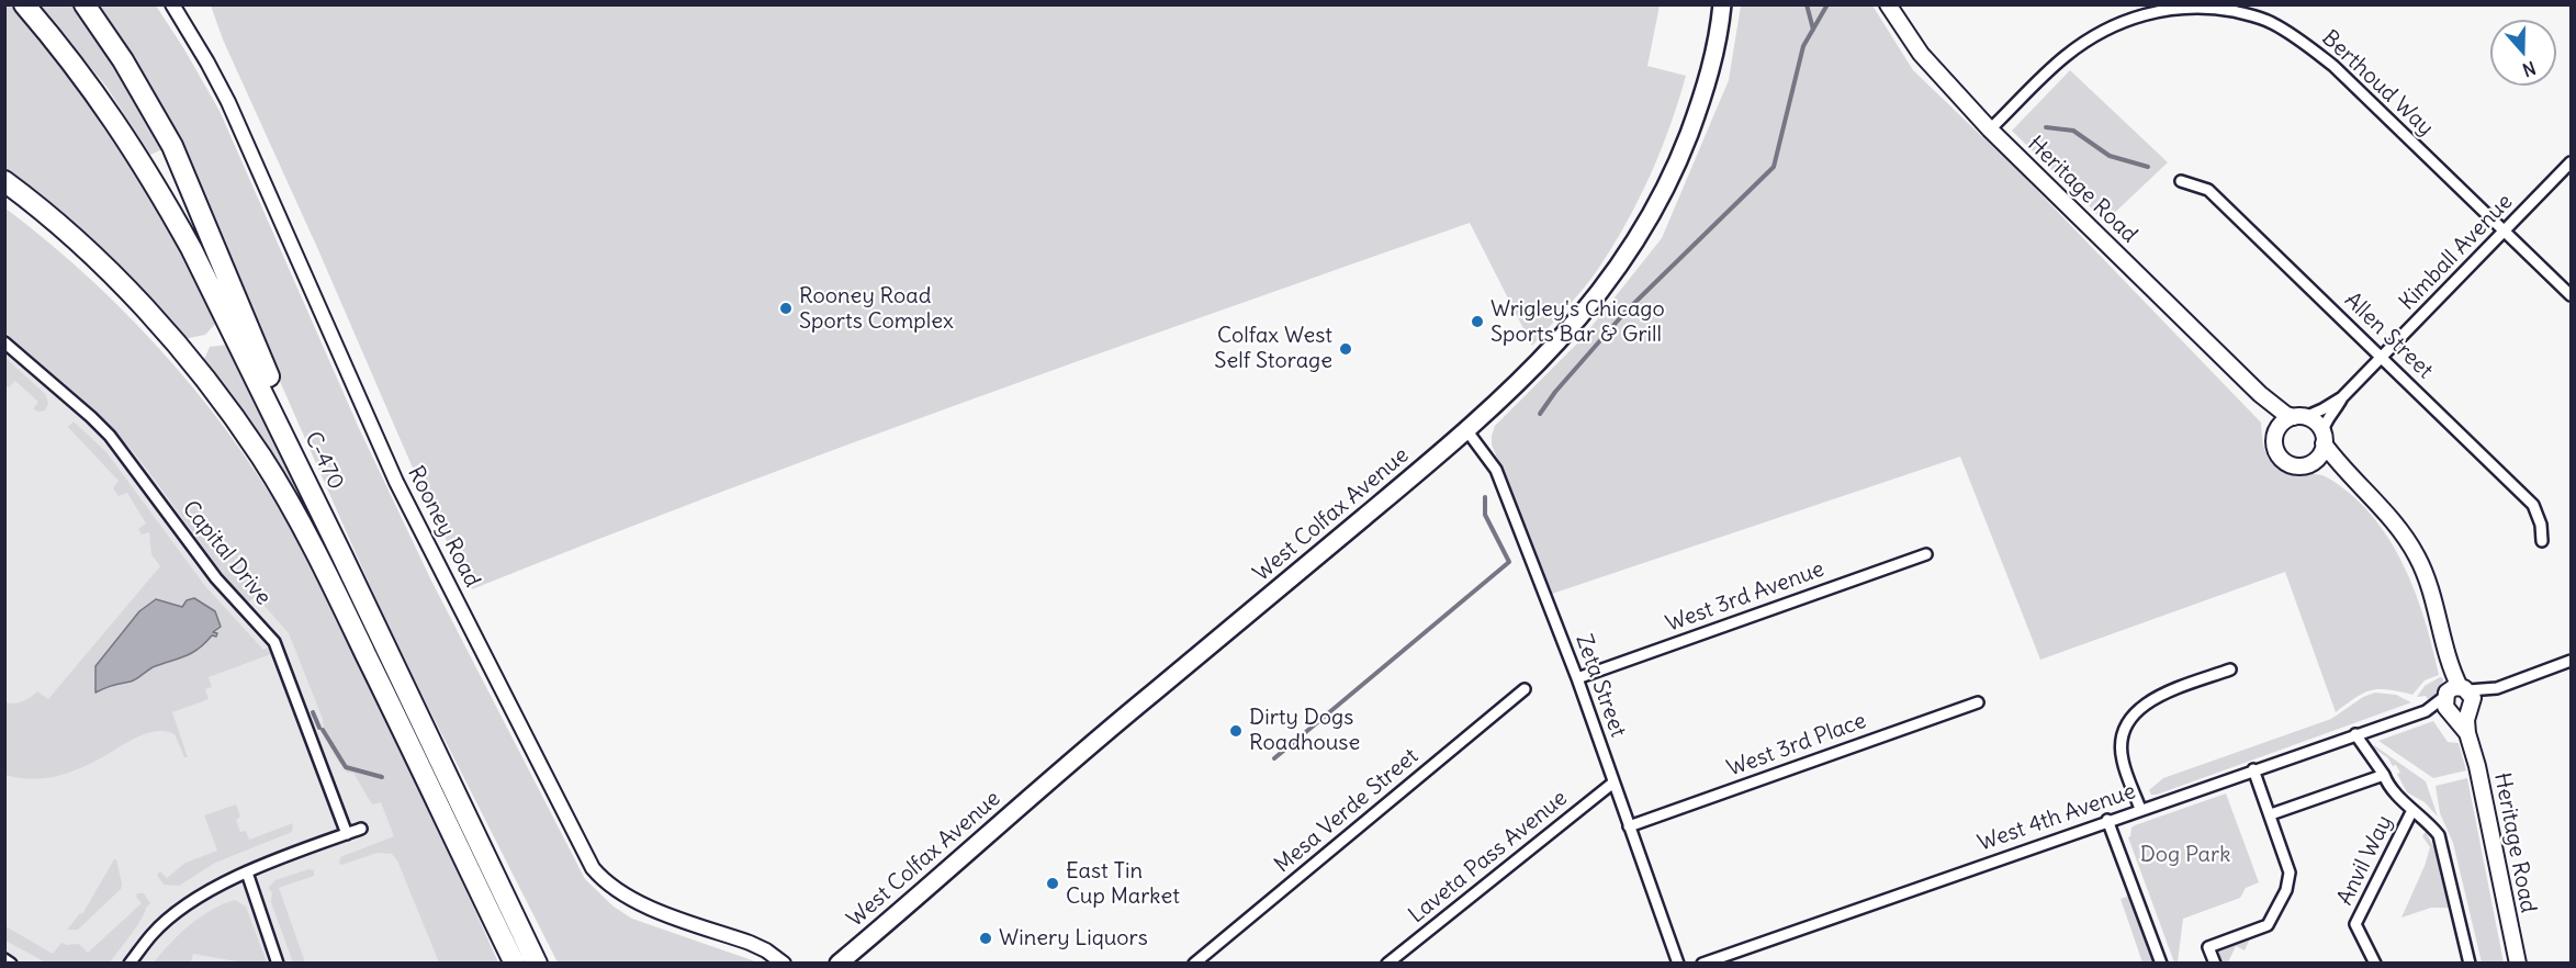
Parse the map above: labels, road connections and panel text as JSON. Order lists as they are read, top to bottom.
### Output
{
  "streets": {
    "highway": ["C-470"],
    "main road": ["Heritage Road", "West Colfax Avenue"],
    "street": [
      "Berthoud Way",
      "Kimball Avenue",
      "Allen Street",
      "Rooney Road",
      "Capital Drive",
      "West 3rd Avenue",
      "Zeta Street",
      "West 3rd Place",
      "Mesa Verde Street",
      "West 4th Avenue",
      "Laveta Pass Avenue",
      "Anvil Way"
    ]
  },
  "crossings": [
    ["Berthoud Way", "Heritage Road"],
    ["Berthoud Way", "Kimball Avenue"],
    ["Heritage Road", "Kimball Avenue"],
    ["Heritage Road", "West 4th Avenue"],
    ["Kimball Avenue", "Allen Street"],
    ["West Colfax Avenue", "Zeta Street"],
    ["West 3rd Avenue", "Zeta Street"],
    ["Zeta Street", "West 3rd Place"],
    ["Zeta Street", "Laveta Pass Avenue"]
  ],
  "parks": ["Dog Park"],
  "places": [
    "Rooney Road Sports Complex",
    "Wrigley's Chicago Sports Bar & Grill",
    "Colfax West Self Storage",
    "Dirty Dogs Roadhouse",
    "East Tin Cup Market",
    "Winery Liquors"
  ],
  "north": "bottom"
}
